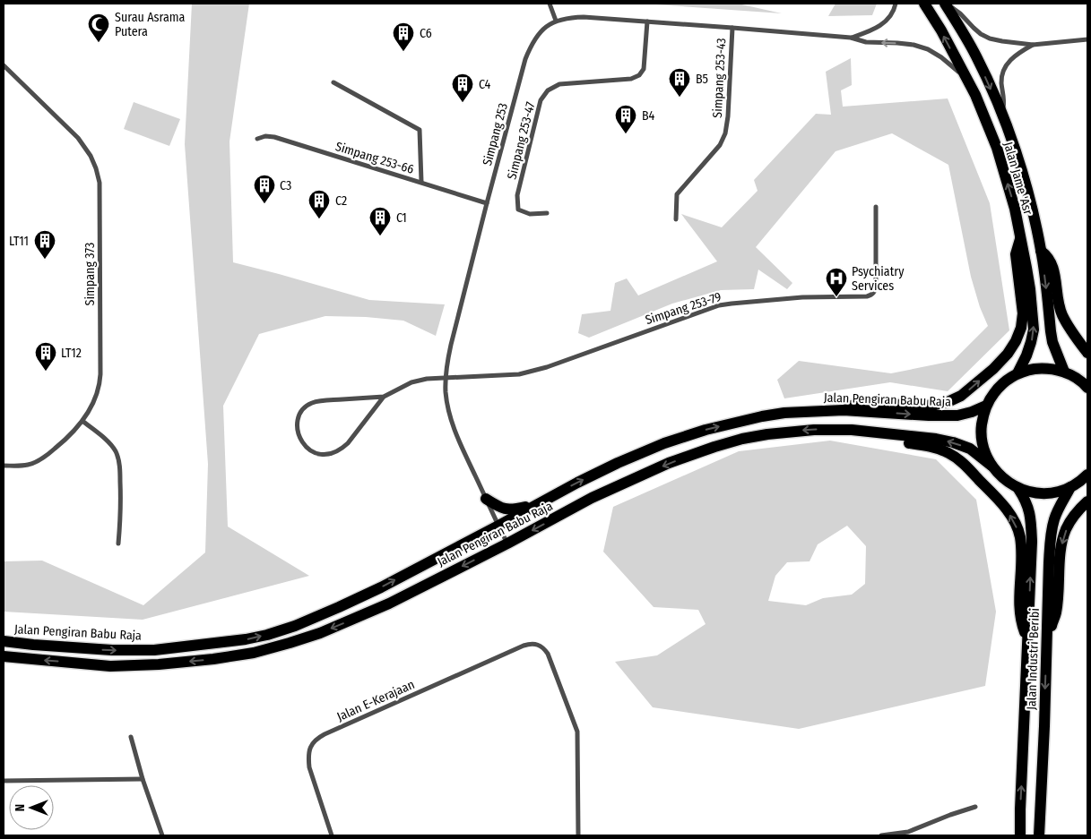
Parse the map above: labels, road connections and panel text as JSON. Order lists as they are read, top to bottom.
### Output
{
  "streets": {
    "main road": ["Jalan Jame 'Asr", "Jalan Pengiran Babu Raja", "Jalan Industri Beribi"],
    "street": [
      "Simpang 253-43",
      "Simpang 253",
      "Simpang 253-47",
      "Simpang 253-66",
      "Simpang 373",
      "Simpang 253-79",
      "Jalan E-Kerajaan"
    ]
  },
  "crossings": [
    ["Simpang 253-43", "Simpang 253"],
    ["Simpang 253", "Simpang 253-47"],
    ["Simpang 253", "Simpang 253-66"],
    ["Simpang 253", "Jalan Jame 'Asr"],
    ["Simpang 253", "Simpang 253-79"],
    ["Simpang 253", "Jalan Pengiran Babu Raja"]
  ],
  "places": {
    "mosque": ["Surau Asrama Putera"],
    "building": [
      "C6",
      "B5",
      "C4",
      "B4",
      "C3",
      "C2",
      "C1",
      "LT11",
      "LT12"
    ],
    "hospital": ["Psychiatry Services"]
  },
  "north": "left"
}
